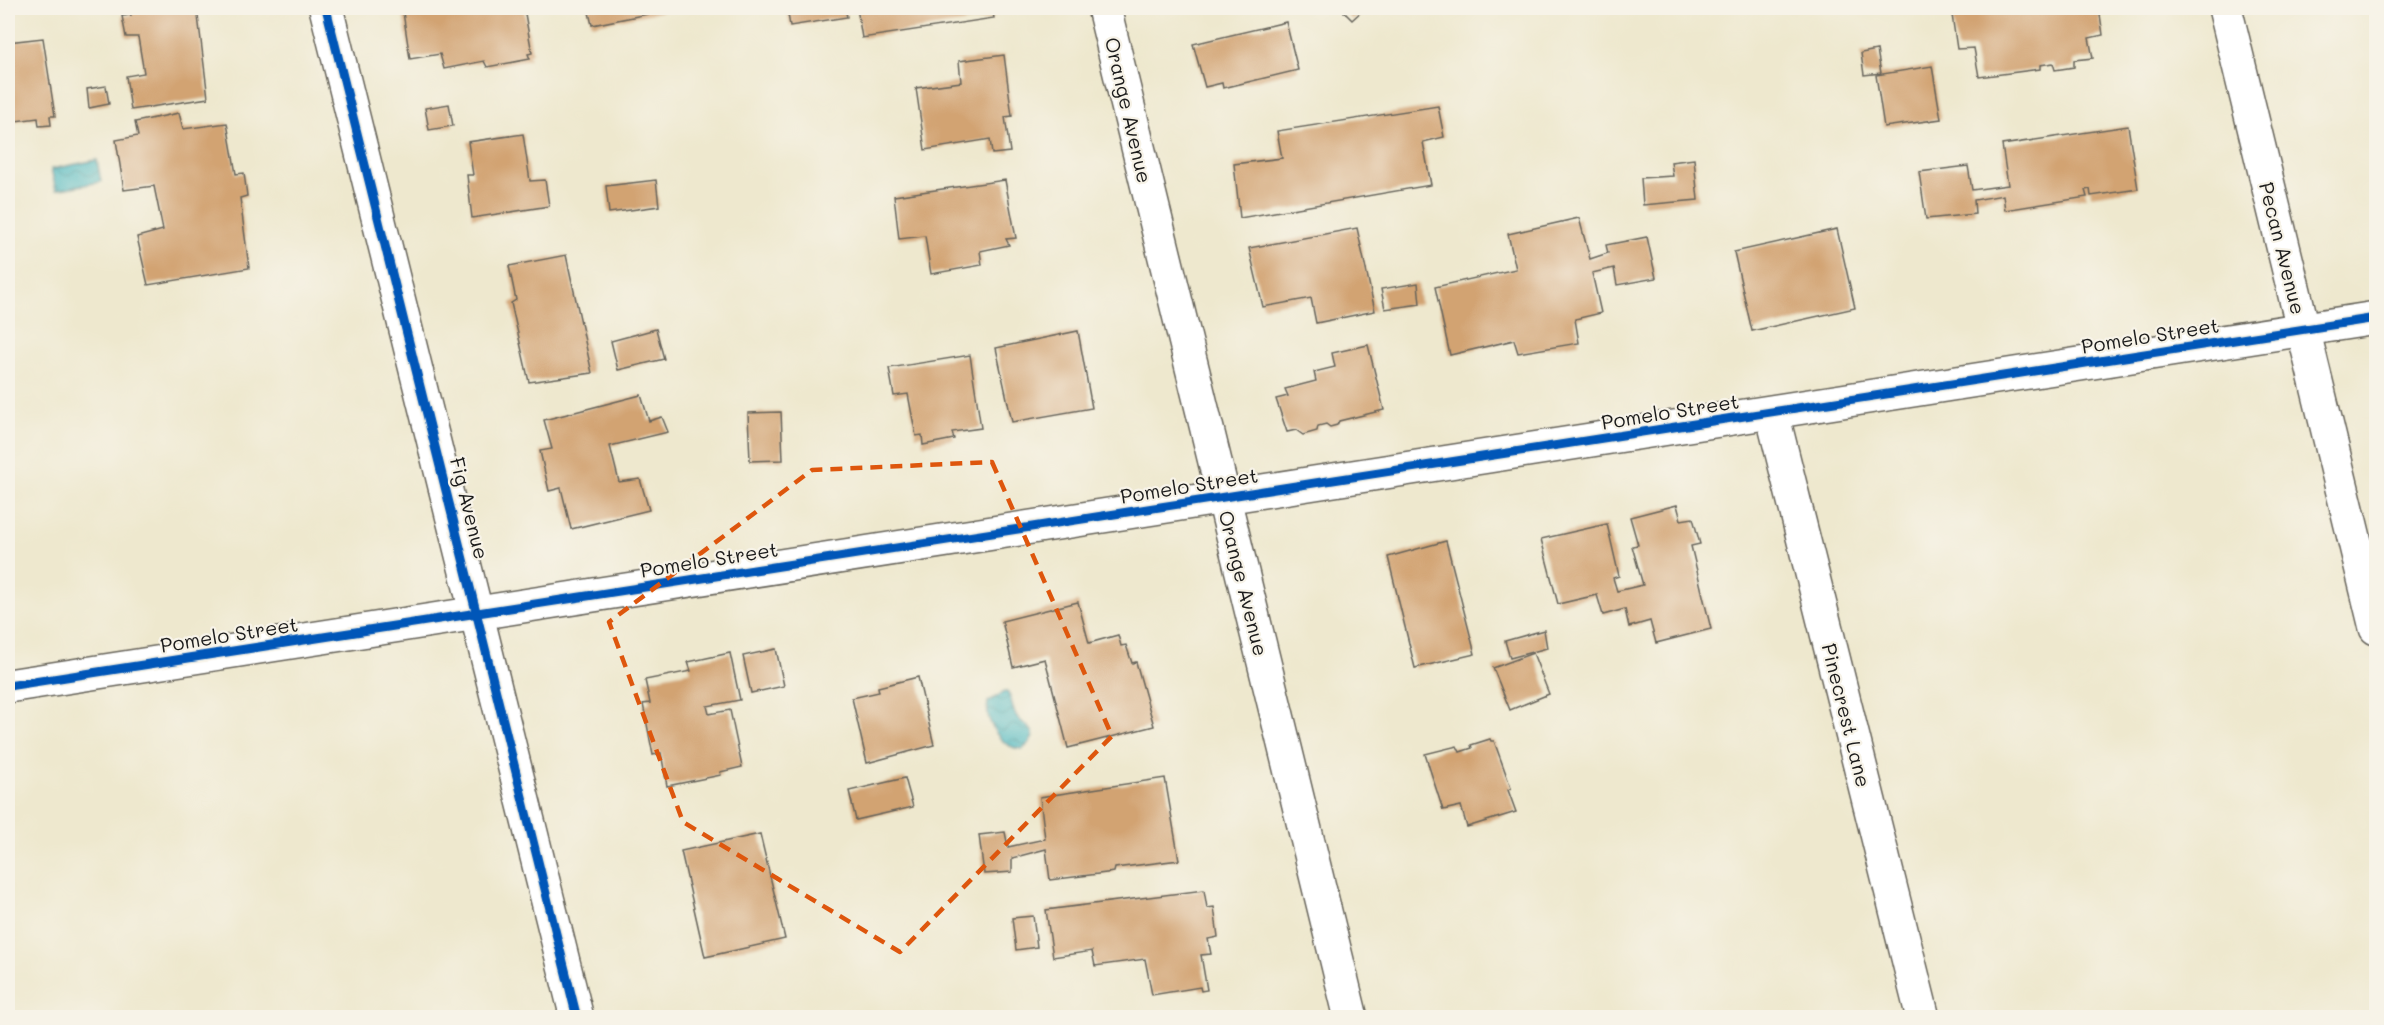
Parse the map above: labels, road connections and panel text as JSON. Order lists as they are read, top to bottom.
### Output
{
  "streets": {
    "street": [
      "Orange Avenue",
      "Pecan Avenue",
      "Pomelo Street",
      "Fig Avenue",
      "Pinecrest Lane"
    ]
  },
  "crossings": [
    ["Orange Avenue", "Pomelo Street"],
    ["Pecan Avenue", "Pomelo Street"],
    ["Pomelo Street", "Fig Avenue"],
    ["Pomelo Street", "Pinecrest Lane"]
  ]
}
